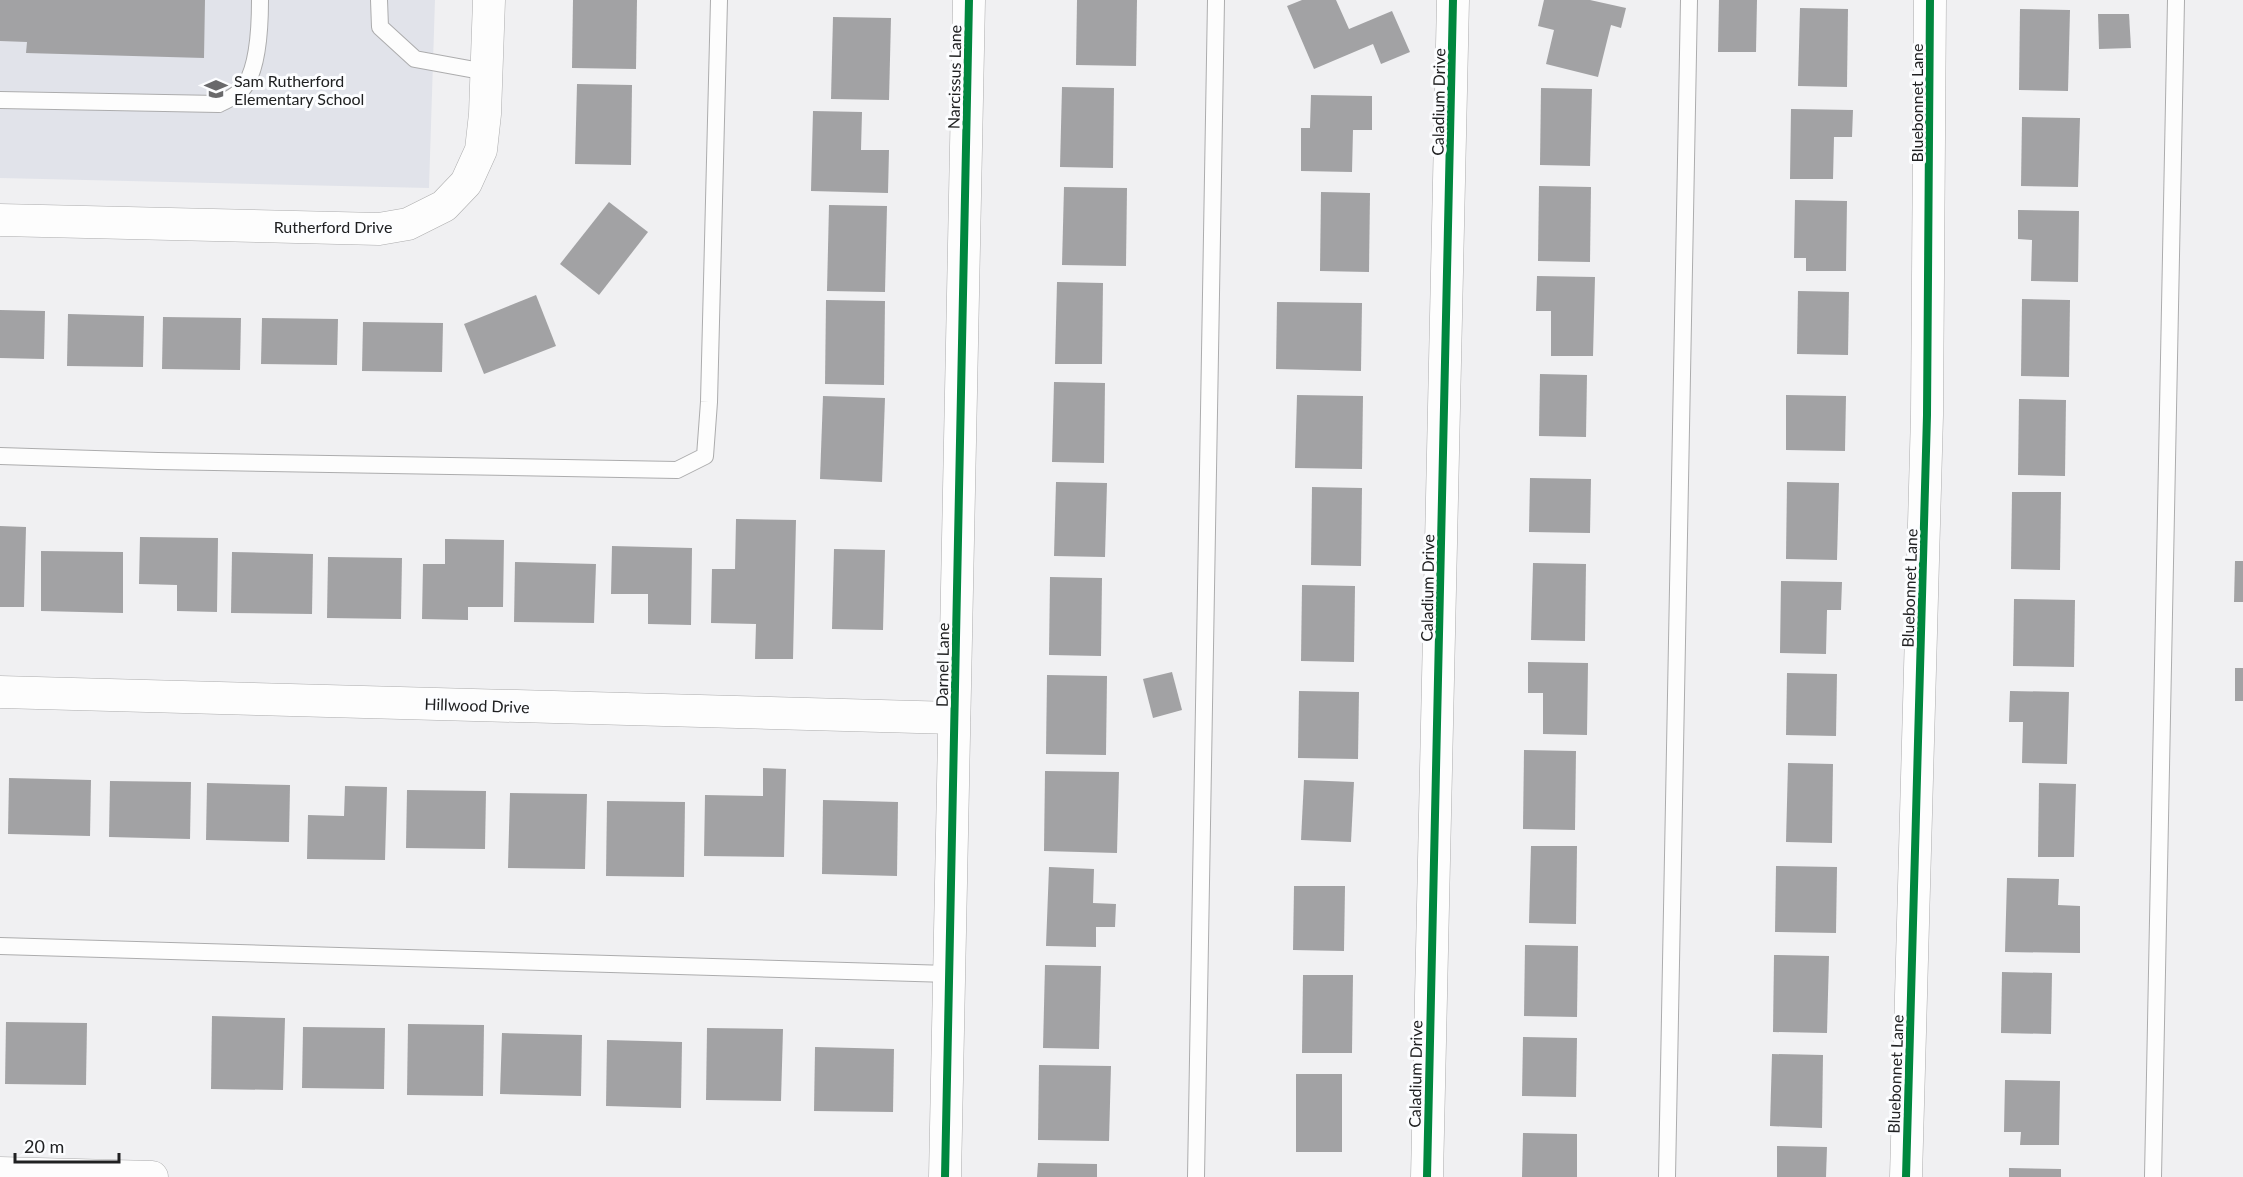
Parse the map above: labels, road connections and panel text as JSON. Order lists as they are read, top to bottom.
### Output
{
  "streets": {
    "street": [
      "Narcissus Lane",
      "Caladium Drive",
      "Bluebonnet Lane",
      "Rutherford Drive",
      "Darnel Lane",
      "Hillwood Drive"
    ]
  },
  "crossings": [
    ["Narcissus Lane", "Darnel Lane"],
    ["Darnel Lane", "Hillwood Drive"]
  ],
  "places": {
    "school or university": ["Sam Rutherford Elementary School"]
  },
  "scale_bar": "20 m"
}
